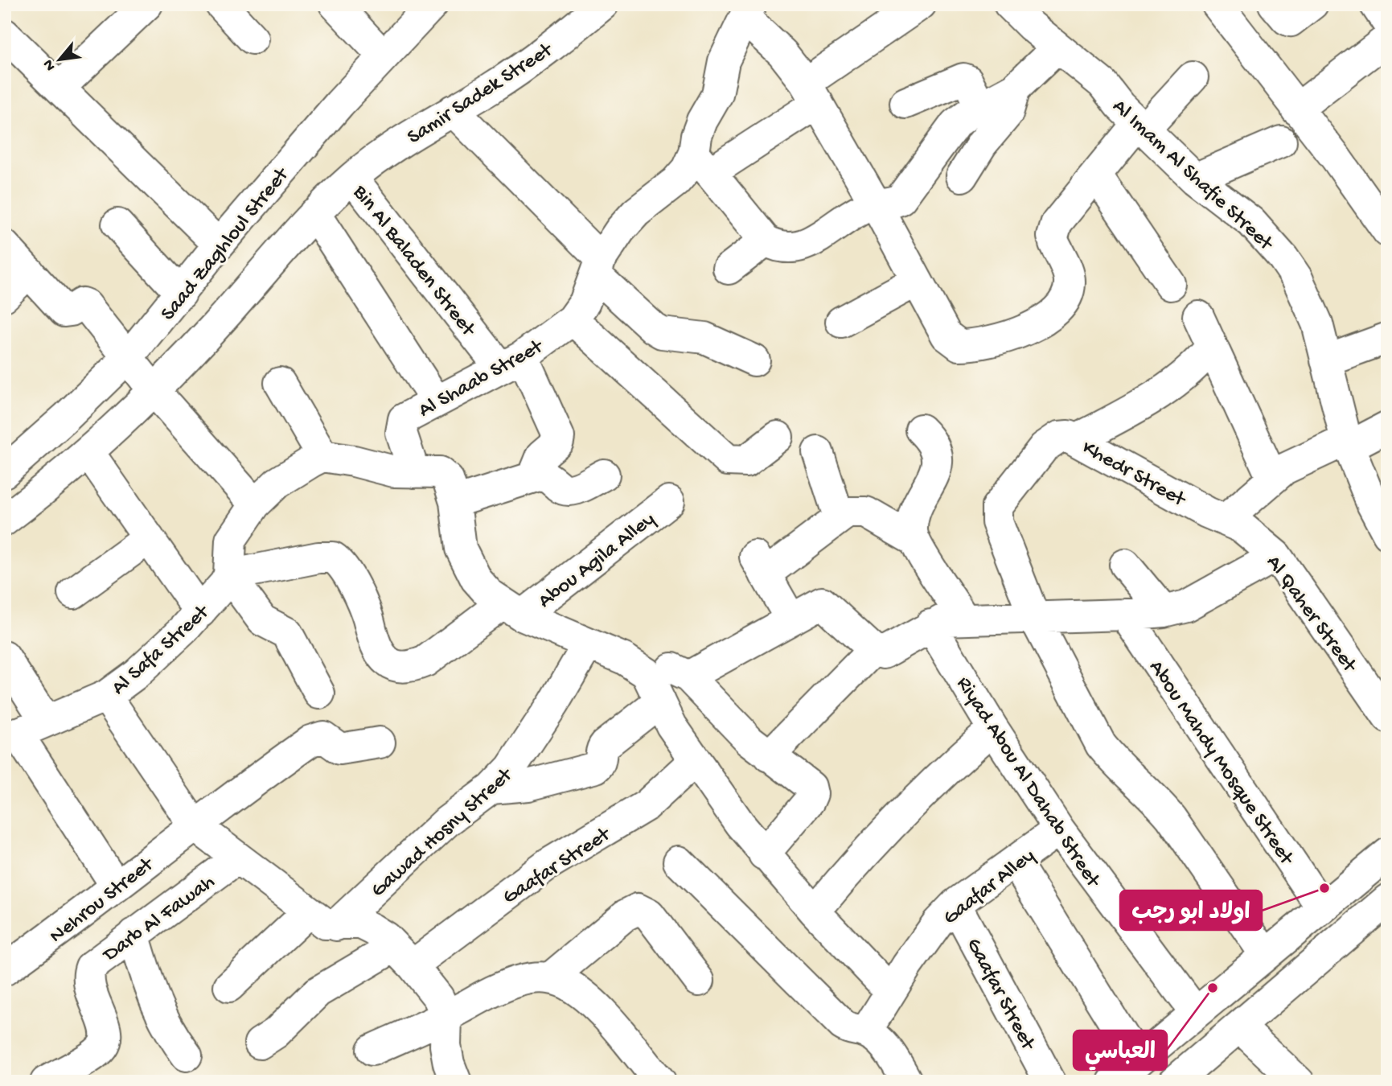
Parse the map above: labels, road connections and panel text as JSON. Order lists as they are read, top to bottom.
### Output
{
  "streets": {
    "street": [
      "Samir Sadek Street",
      "Al Imam Al Shafie Street",
      "Saad Zaghloul Street",
      "Bin Al Baladen Street",
      "Al Shaab Street",
      "Khedr Street",
      "Abou Agila Alley",
      "Al Qaher Street",
      "Al Safa Street",
      "Abou Mahdy Mosque Street",
      "Riyad Abou Al Dahab Street",
      "Gawad Hosny Street",
      "Gaafar Street",
      "Gaafar Alley",
      "Nehrou Street",
      "Darb Al Fawah"
    ]
  },
  "crossings": [
    ["Samir Sadek Street", "Bin Al Baladen Street"],
    ["Bin Al Baladen Street", "Al Shaab Street"],
    ["Khedr Street", "Al Qaher Street"],
    ["Abou Agila Alley", "Al Safa Street"],
    ["Riyad Abou Al Dahab Street", "Gaafar Alley"],
    ["Gaafar Street", "Gaafar Alley"]
  ],
  "places": ["اولاد ابو رجب", "العباسي"],
  "north": "bottom left"
}
